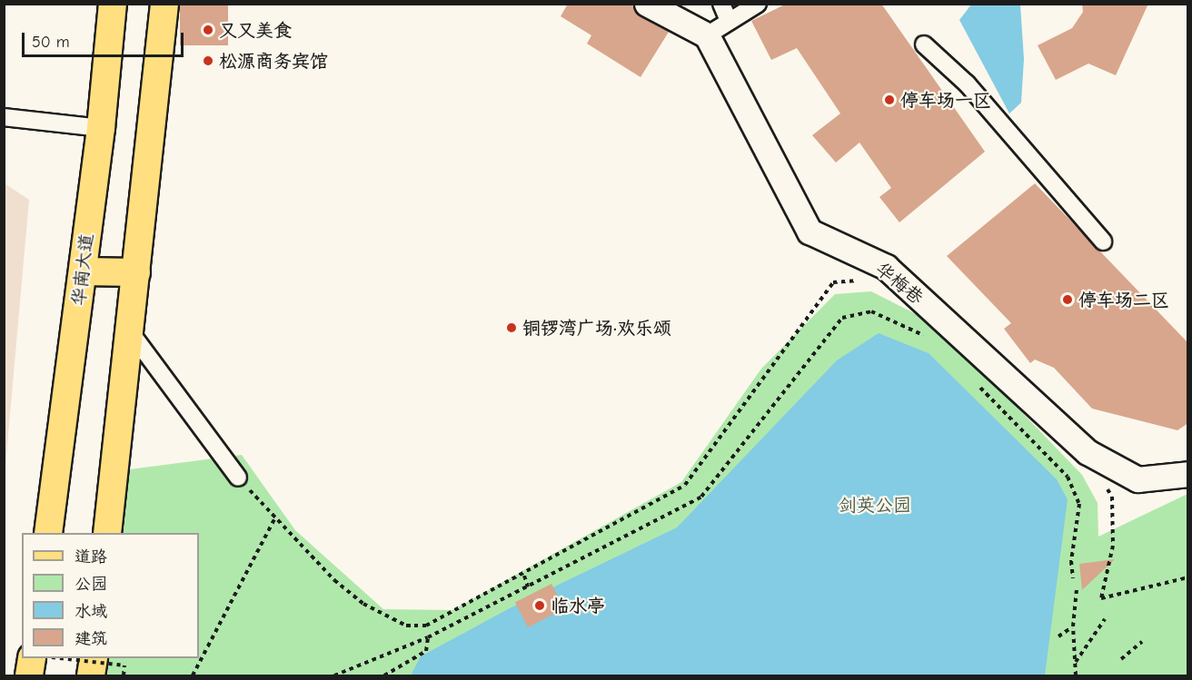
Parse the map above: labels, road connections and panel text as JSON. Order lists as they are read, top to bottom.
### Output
{
  "streets": {
    "main road": ["华南大道"],
    "street": ["华梅巷"]
  },
  "parks": ["剑英公园"],
  "places": [
    "又又美食",
    "松源商务宾馆",
    "停车场一区",
    "停车场二区",
    "铜锣湾广场·欢乐颂",
    "临水亭"
  ],
  "legend": [
    "道路",
    "公园",
    "水域",
    "建筑"
  ],
  "scale_bar": "50 m"
}
